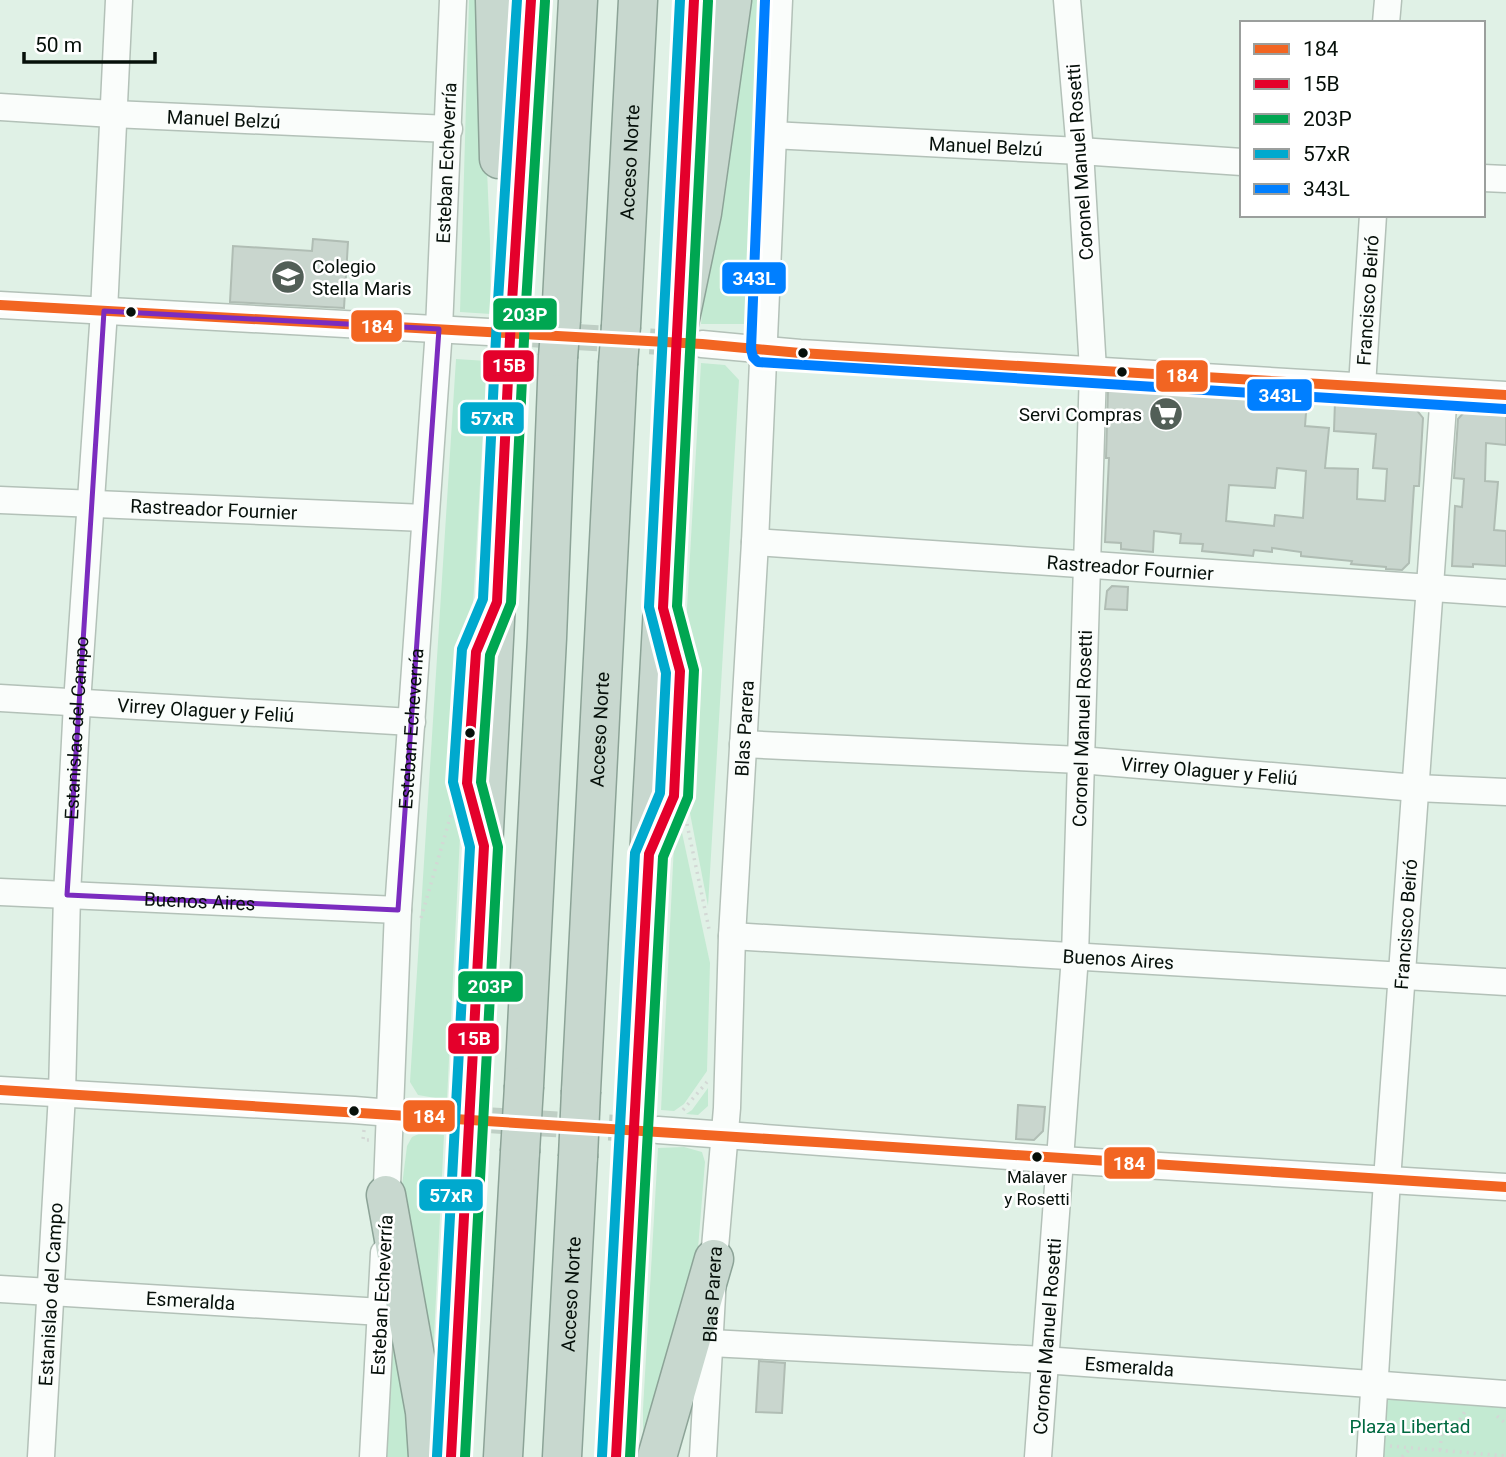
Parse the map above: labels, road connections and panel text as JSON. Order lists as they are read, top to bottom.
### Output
{
  "streets": {
    "highway": ["Acceso Norte"],
    "street": [
      "Manuel Belzú",
      "Coronel Manuel Rosetti",
      "Esteban Echeverría",
      "Francisco Beiró",
      "Rastreador Fournier",
      "Virrey Olaguer y Feliú",
      "Estanislao del Campo",
      "Blas Parera",
      "Buenos Aires",
      "Esmeralda"
    ]
  },
  "crossings": [
    ["Manuel Belzú", "Coronel Manuel Rosetti"],
    ["Manuel Belzú", "Esteban Echeverría"],
    ["Manuel Belzú", "Estanislao del Campo"],
    ["Manuel Belzú", "Blas Parera"],
    ["Coronel Manuel Rosetti", "Rastreador Fournier"],
    ["Coronel Manuel Rosetti", "Virrey Olaguer y Feliú"],
    ["Coronel Manuel Rosetti", "Buenos Aires"],
    ["Coronel Manuel Rosetti", "Esmeralda"],
    ["Esteban Echeverría", "Rastreador Fournier"],
    ["Esteban Echeverría", "Virrey Olaguer y Feliú"],
    ["Esteban Echeverría", "Buenos Aires"],
    ["Esteban Echeverría", "Esmeralda"],
    ["Francisco Beiró", "Rastreador Fournier"],
    ["Francisco Beiró", "Virrey Olaguer y Feliú"],
    ["Francisco Beiró", "Buenos Aires"],
    ["Francisco Beiró", "Esmeralda"],
    ["Rastreador Fournier", "Estanislao del Campo"],
    ["Rastreador Fournier", "Blas Parera"],
    ["Virrey Olaguer y Feliú", "Estanislao del Campo"],
    ["Virrey Olaguer y Feliú", "Blas Parera"],
    ["Estanislao del Campo", "Buenos Aires"],
    ["Estanislao del Campo", "Esmeralda"],
    ["Blas Parera", "Buenos Aires"],
    ["Blas Parera", "Esmeralda"]
  ],
  "parks": ["Plaza Libertad"],
  "places": {
    "school or university": ["Colegio Stella Maris"],
    "supermarket": ["Servi Compras"],
    "other": ["Malaver y Rosetti"]
  },
  "lines": [
    "transit line 15B",
    "transit line 57xR",
    "transit line 343L",
    "transit line 203P",
    "transit line 184"
  ],
  "legend": [
    "184",
    "15B",
    "203P",
    "57xR",
    "343L"
  ],
  "scale_bar": "50 m"
}
